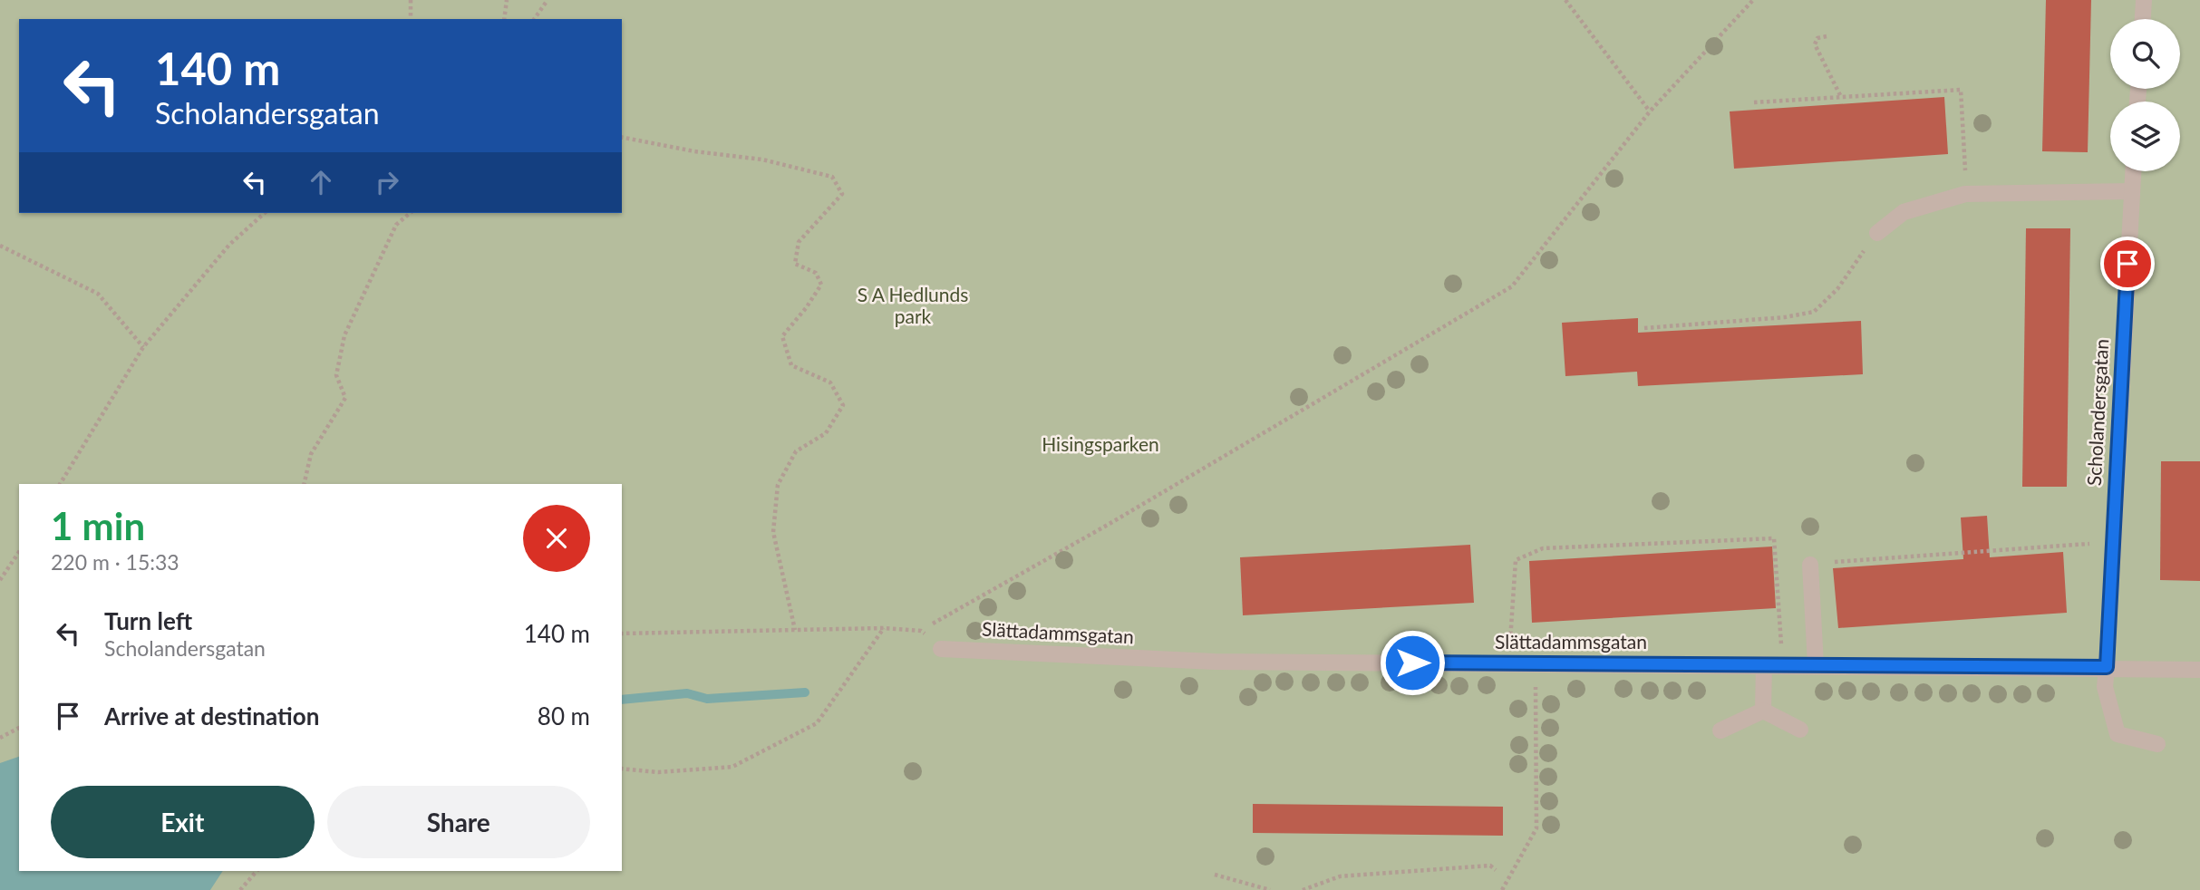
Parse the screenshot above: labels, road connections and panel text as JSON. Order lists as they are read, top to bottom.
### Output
{
  "streets": {
    "street": ["Scholandersgatan", "Slättadammsgatan"]
  },
  "crossings": [
    ["Scholandersgatan", "Slättadammsgatan"]
  ],
  "parks": ["S A Hedlunds park", "Hisingsparken"],
  "page": {
    "turn": ["140 m", "Scholandersgatan"],
    "heading": ["1 min", "220 m · 15:33"],
    "list": [
      {
        "name": "Turn left",
        "note": "Scholandersgatan",
        "value": "140 m"
      },
      {
        "name": "Arrive at destination",
        "value": "80 m"
      }
    ],
    "buttons": ["Exit", "Share"]
  }
}
